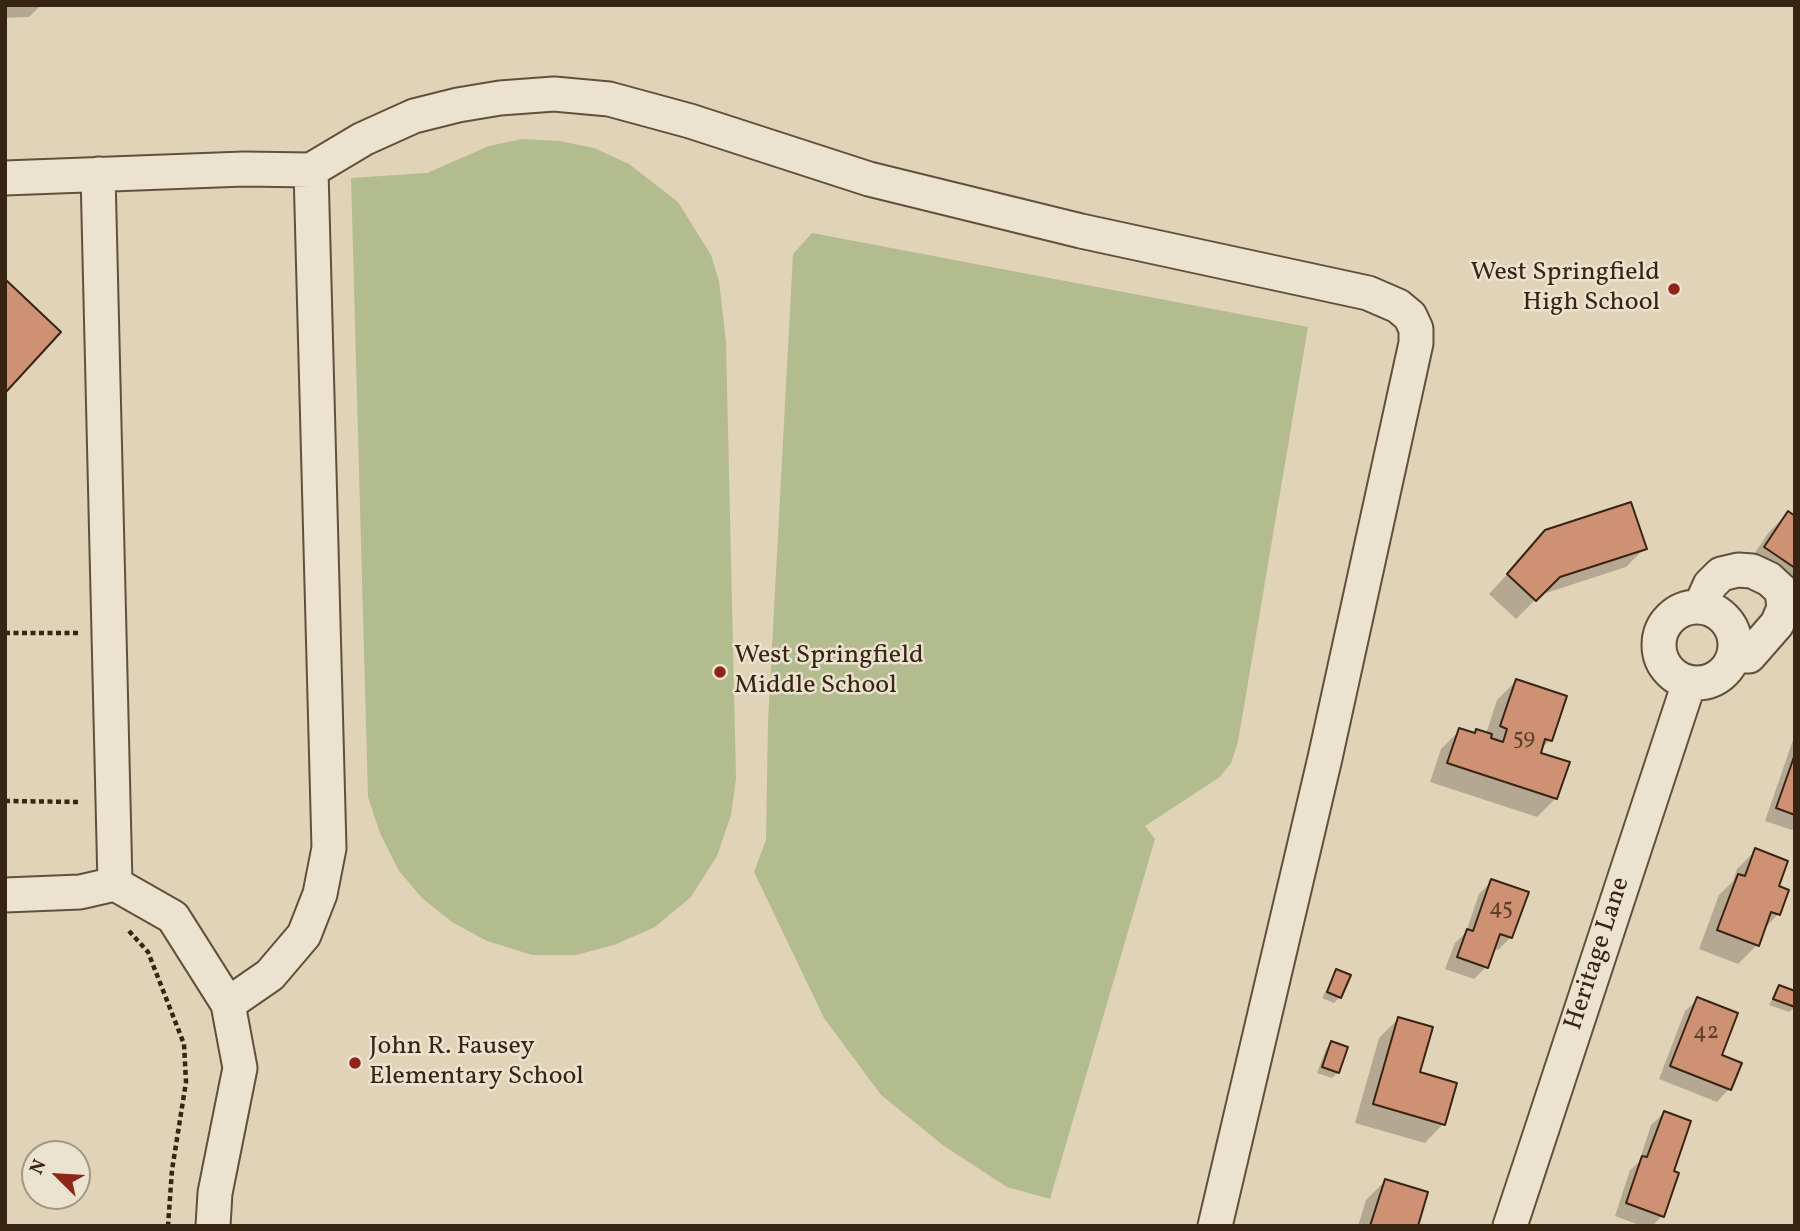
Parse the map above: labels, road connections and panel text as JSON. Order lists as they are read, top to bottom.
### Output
{
  "streets": {
    "street": ["Heritage Lane"]
  },
  "places": ["West Springfield High School", "West Springfield Middle School", "John R. Fausey Elementary School"],
  "house_numbers": ["59", "45", "42"],
  "north": "top left"
}
